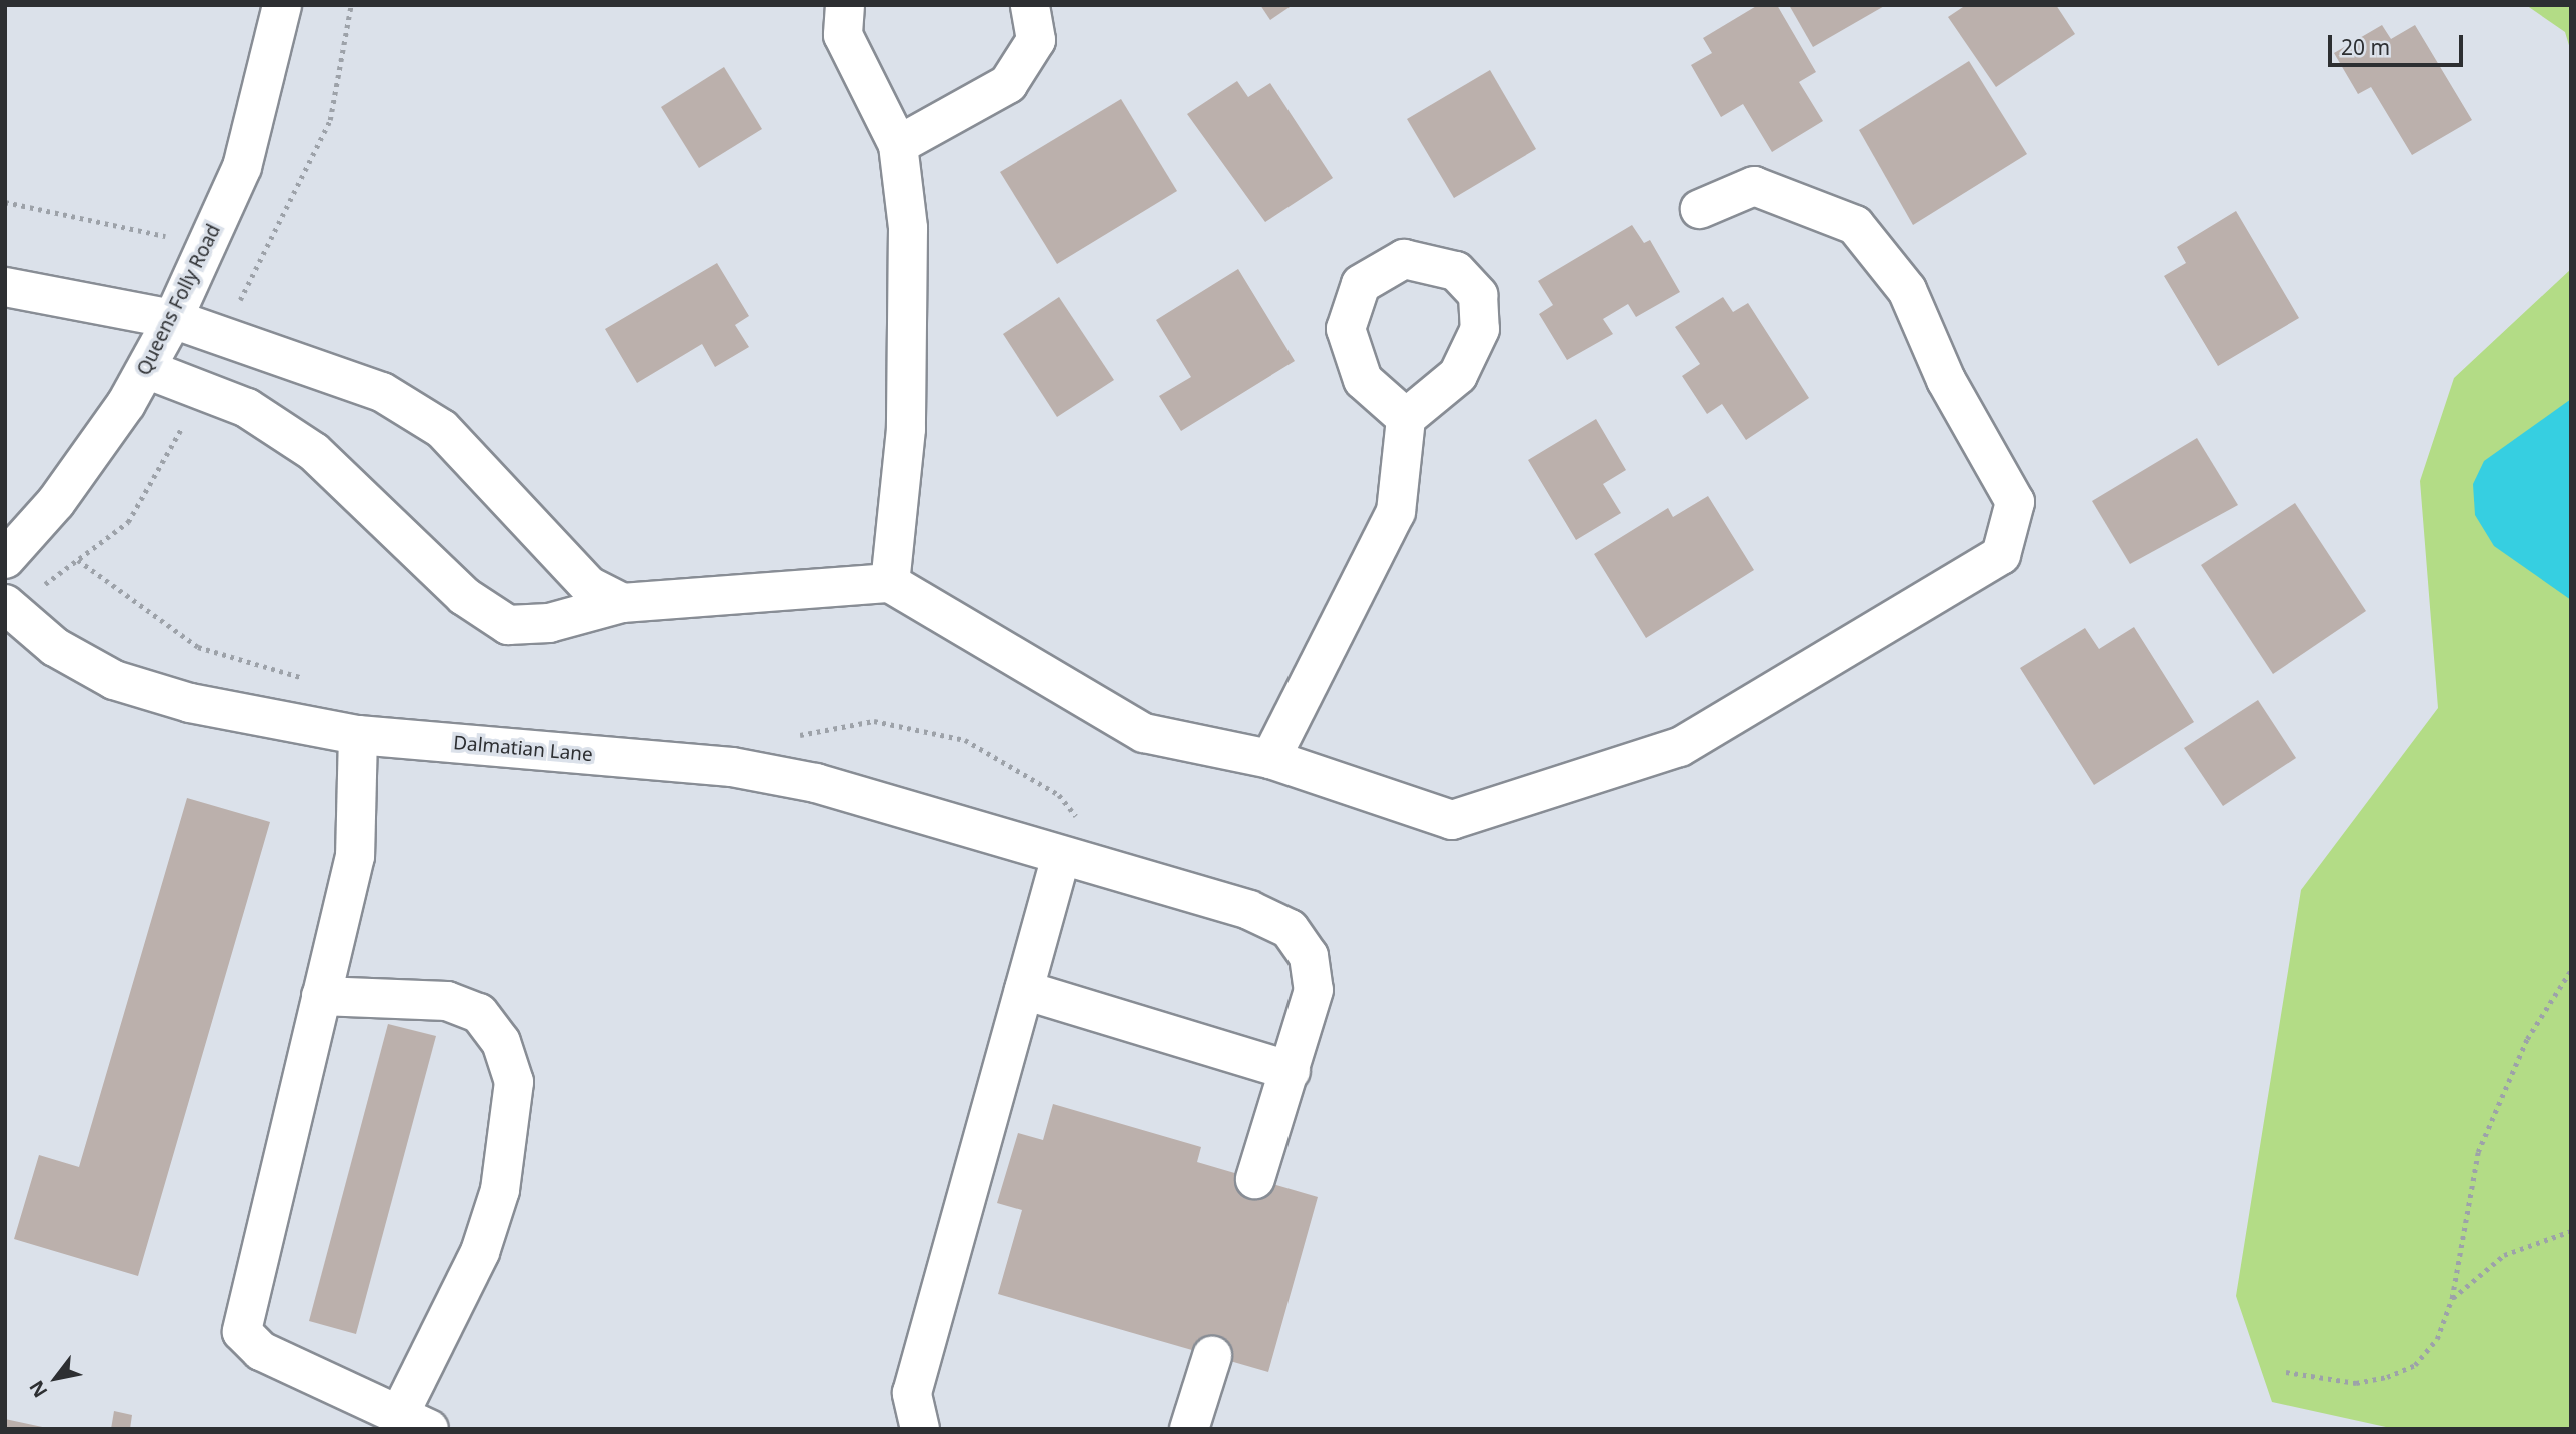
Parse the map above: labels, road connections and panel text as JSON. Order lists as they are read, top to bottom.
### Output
{
  "streets": {
    "street": ["Queens Folly Road", "Dalmatian Lane"]
  },
  "scale_bar": "20 m",
  "north": "bottom left"
}
